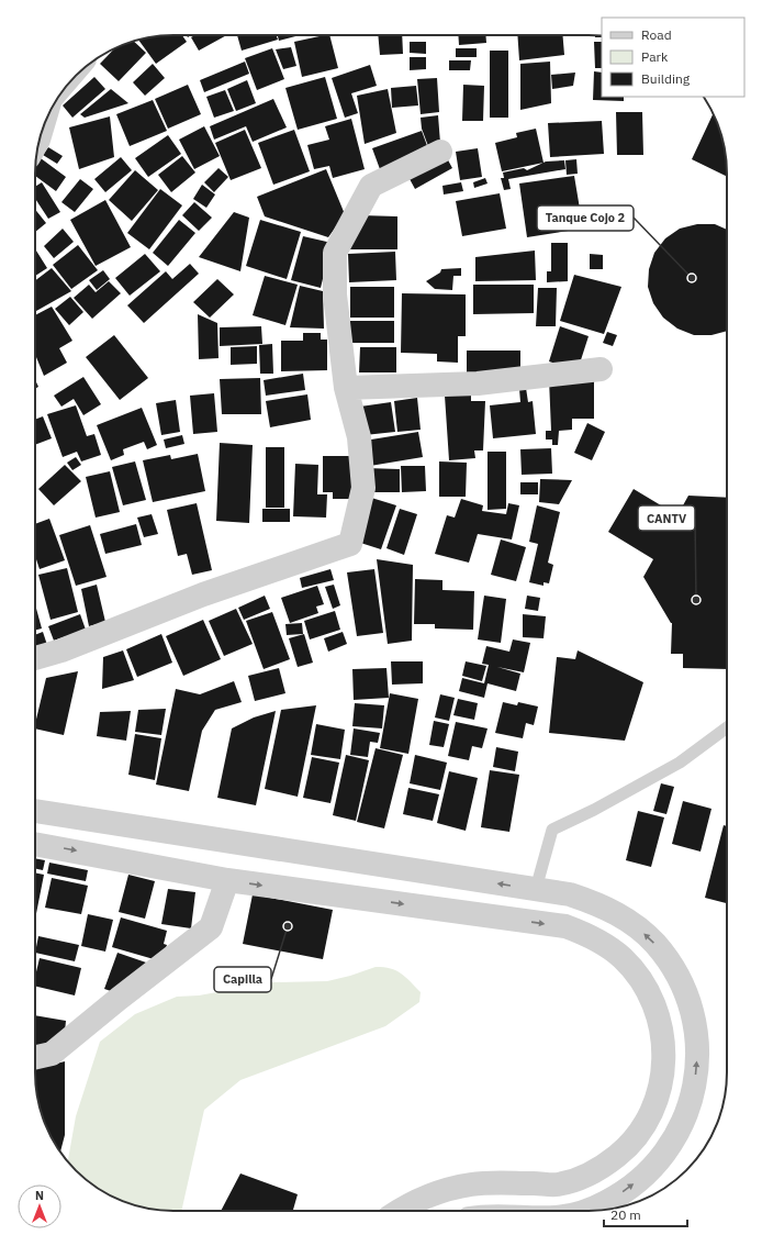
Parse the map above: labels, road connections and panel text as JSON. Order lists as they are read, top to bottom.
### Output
{
  "places": ["Tanque Cojo 2", "CANTV", "Capilla"],
  "legend": ["Road", "Park", "Building"],
  "scale_bar": "20 m",
  "north": "top"
}
